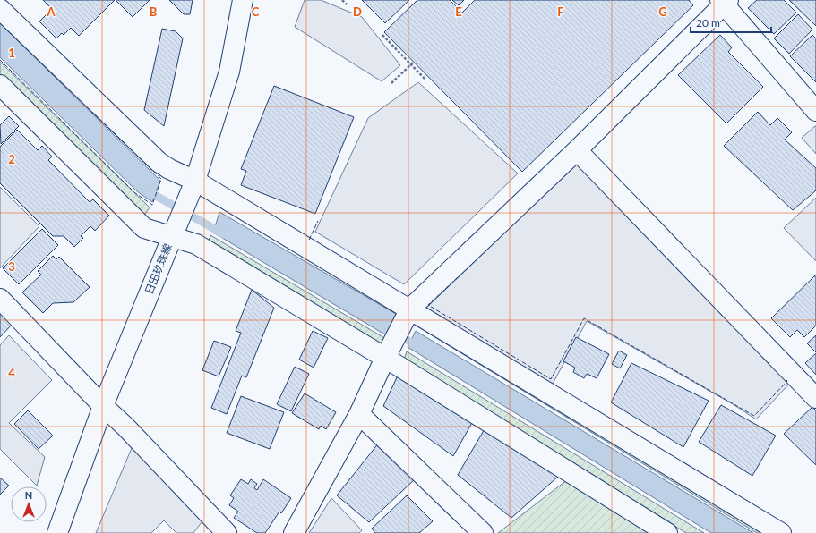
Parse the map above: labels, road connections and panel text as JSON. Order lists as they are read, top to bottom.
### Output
{
  "streets": {
    "street": ["日田玖珠線"]
  },
  "scale_bar": "20 m",
  "north": "top",
  "grid": {
    "columns": [
      "A",
      "B",
      "C",
      "D",
      "E",
      "F",
      "G"
    ],
    "rows": [
      "1",
      "2",
      "3",
      "4"
    ]
  }
}
